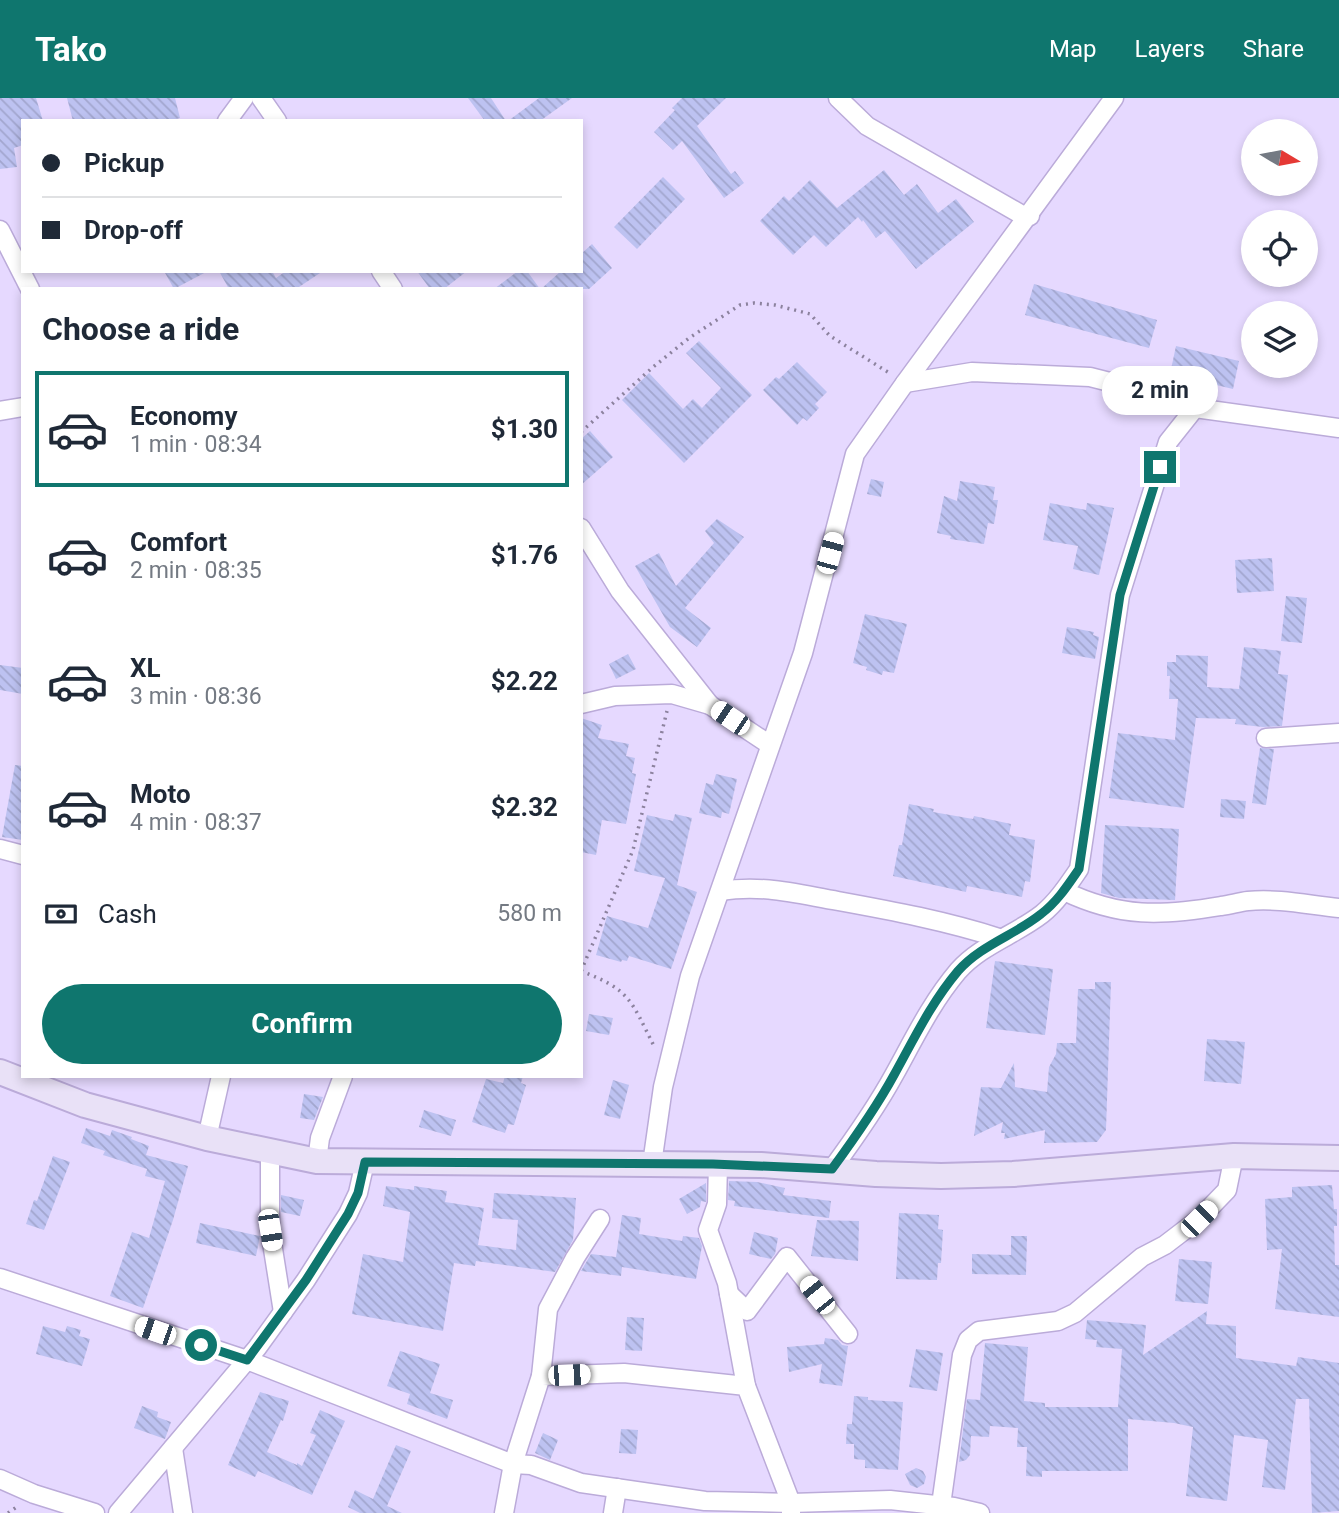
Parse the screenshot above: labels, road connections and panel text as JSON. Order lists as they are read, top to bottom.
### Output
{
  "north": "right",
  "page": {
    "header": "Tako",
    "nav": ["Map", "Layers", "Share"],
    "banner": ["Pickup", "Drop-off"],
    "heading": "Choose a ride",
    "bubble": "2 min",
    "list": [
      {
        "name": "Economy",
        "note": "1 min · 08:34",
        "value": "$1.30"
      },
      {
        "name": "Comfort",
        "note": "2 min · 08:35",
        "value": "$1.76"
      },
      {
        "name": "XL",
        "note": "3 min · 08:36",
        "value": "$2.22"
      },
      {
        "name": "Moto",
        "note": "4 min · 08:37",
        "value": "$2.32"
      }
    ],
    "pay": ["Cash", "580 m"],
    "buttons": "Confirm"
  }
}
